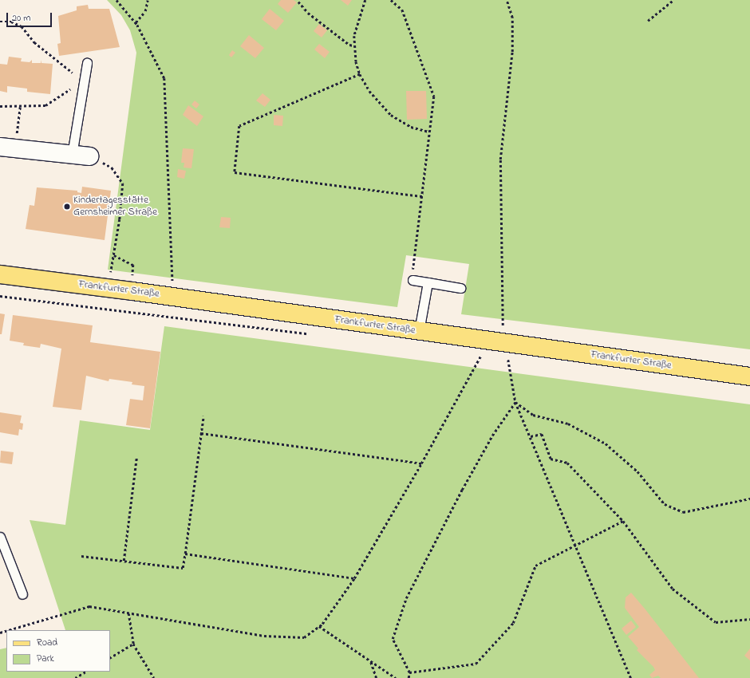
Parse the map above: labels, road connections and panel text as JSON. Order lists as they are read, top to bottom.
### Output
{
  "streets": {
    "main road": ["Frankfurter Straße"]
  },
  "places": ["Kindertagesstätte Gernsheimer Straße"],
  "legend": ["Road", "Park"],
  "scale_bar": "20 m"
}
